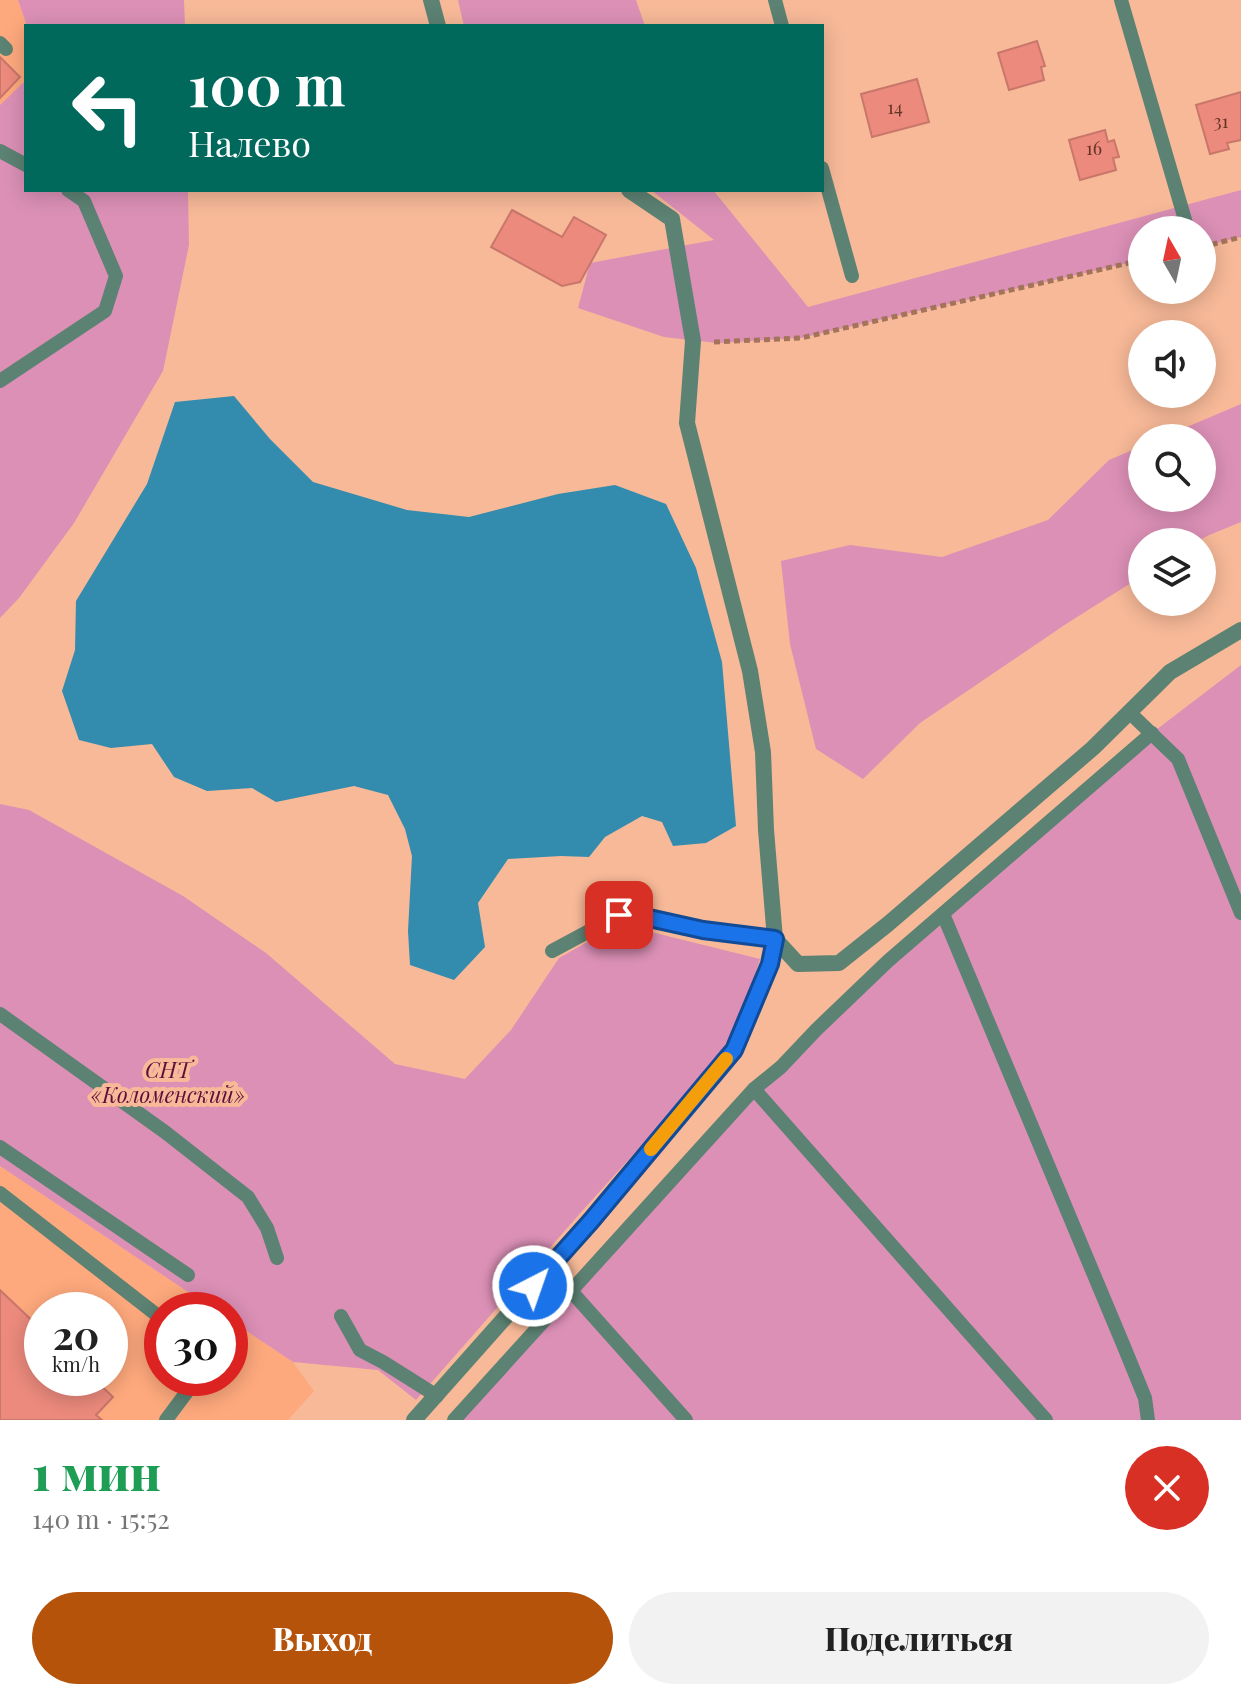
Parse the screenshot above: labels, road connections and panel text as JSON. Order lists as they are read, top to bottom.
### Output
{
  "parks": ["СНТ «Коломенский»"],
  "house_numbers": ["14", "31", "16"],
  "north": "top",
  "page": {
    "turn": ["100 m", "Налево"],
    "speed": "20 km/h",
    "limit": "30",
    "heading": ["1 мин", "140 m · 15:52"],
    "buttons": ["Выход", "Поделиться"]
  }
}
